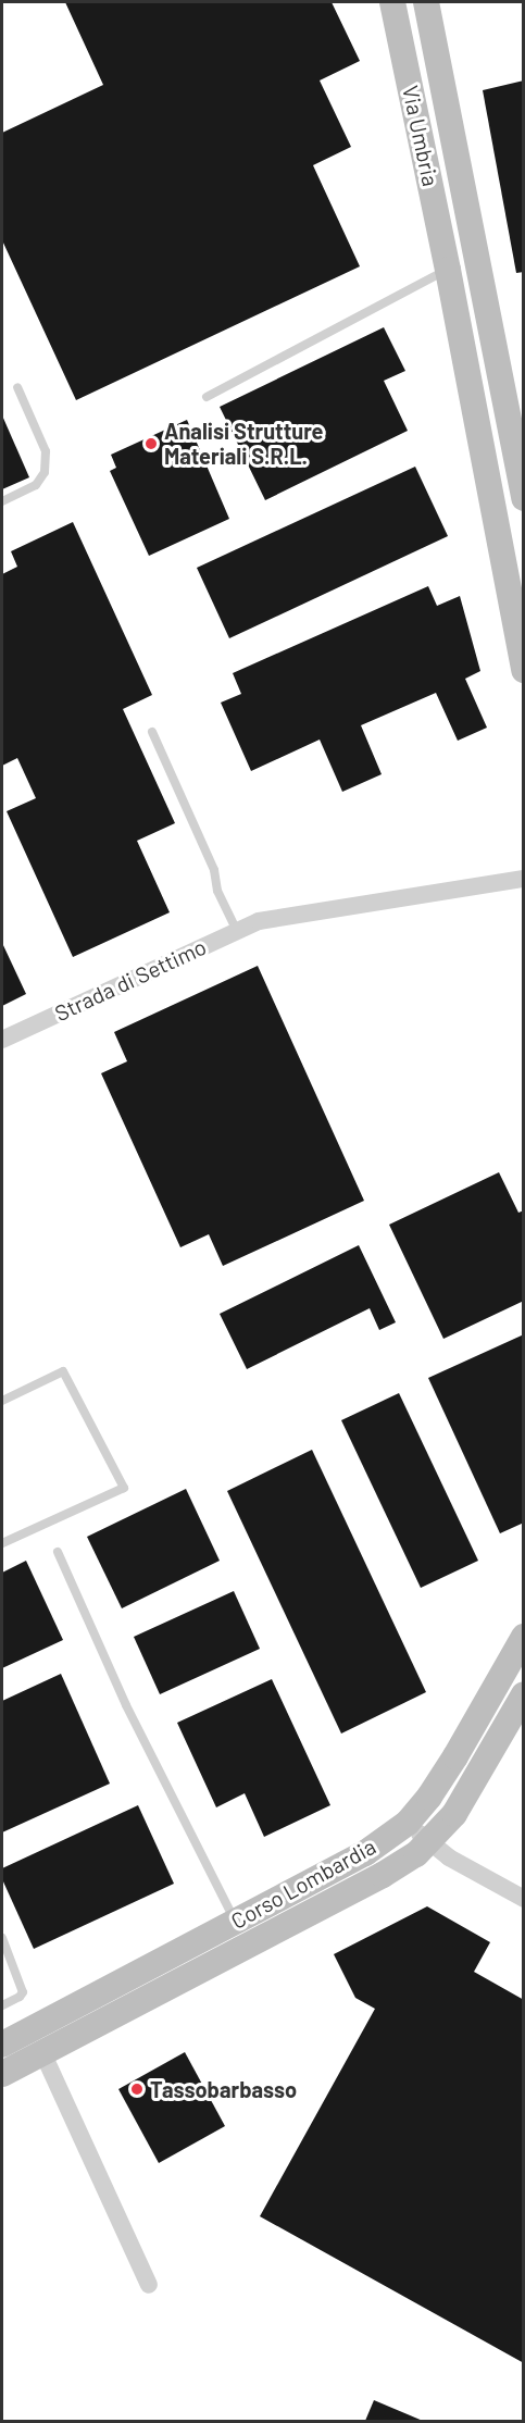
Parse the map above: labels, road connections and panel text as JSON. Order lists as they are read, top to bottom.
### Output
{
  "streets": {
    "street": ["Via Umbria", "Strada di Settimo", "Corso Lombardia"]
  },
  "places": ["Analisi Strutture Materiali S.R.L.", "Tassobarbasso"]
}
